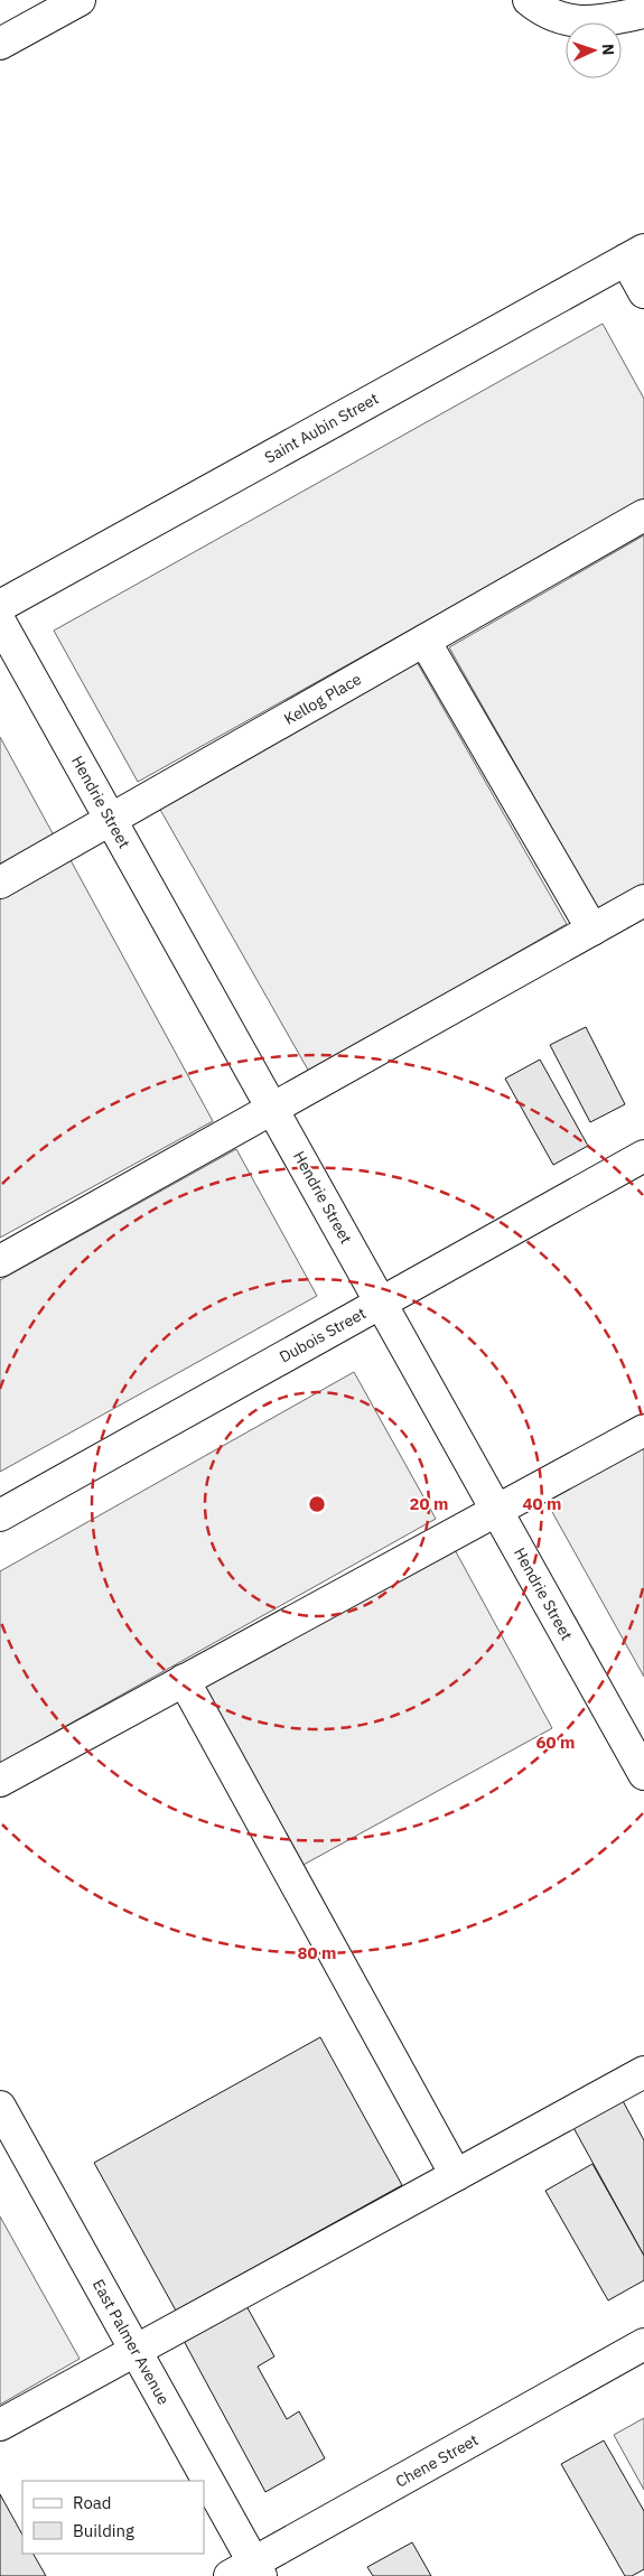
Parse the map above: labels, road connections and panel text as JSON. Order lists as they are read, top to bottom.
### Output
{
  "streets": {
    "street": [
      "Saint Aubin Street",
      "Kellog Place",
      "Hendrie Street",
      "Dubois Street",
      "East Palmer Avenue",
      "Chene Street"
    ]
  },
  "crossings": [
    ["Kellog Place", "Hendrie Street"],
    ["Hendrie Street", "Dubois Street"],
    ["East Palmer Avenue", "Chene Street"]
  ],
  "legend": ["Road", "Building"],
  "north": "right",
  "rings": [
    "20 m",
    "40 m",
    "60 m",
    "80 m"
  ]
}
